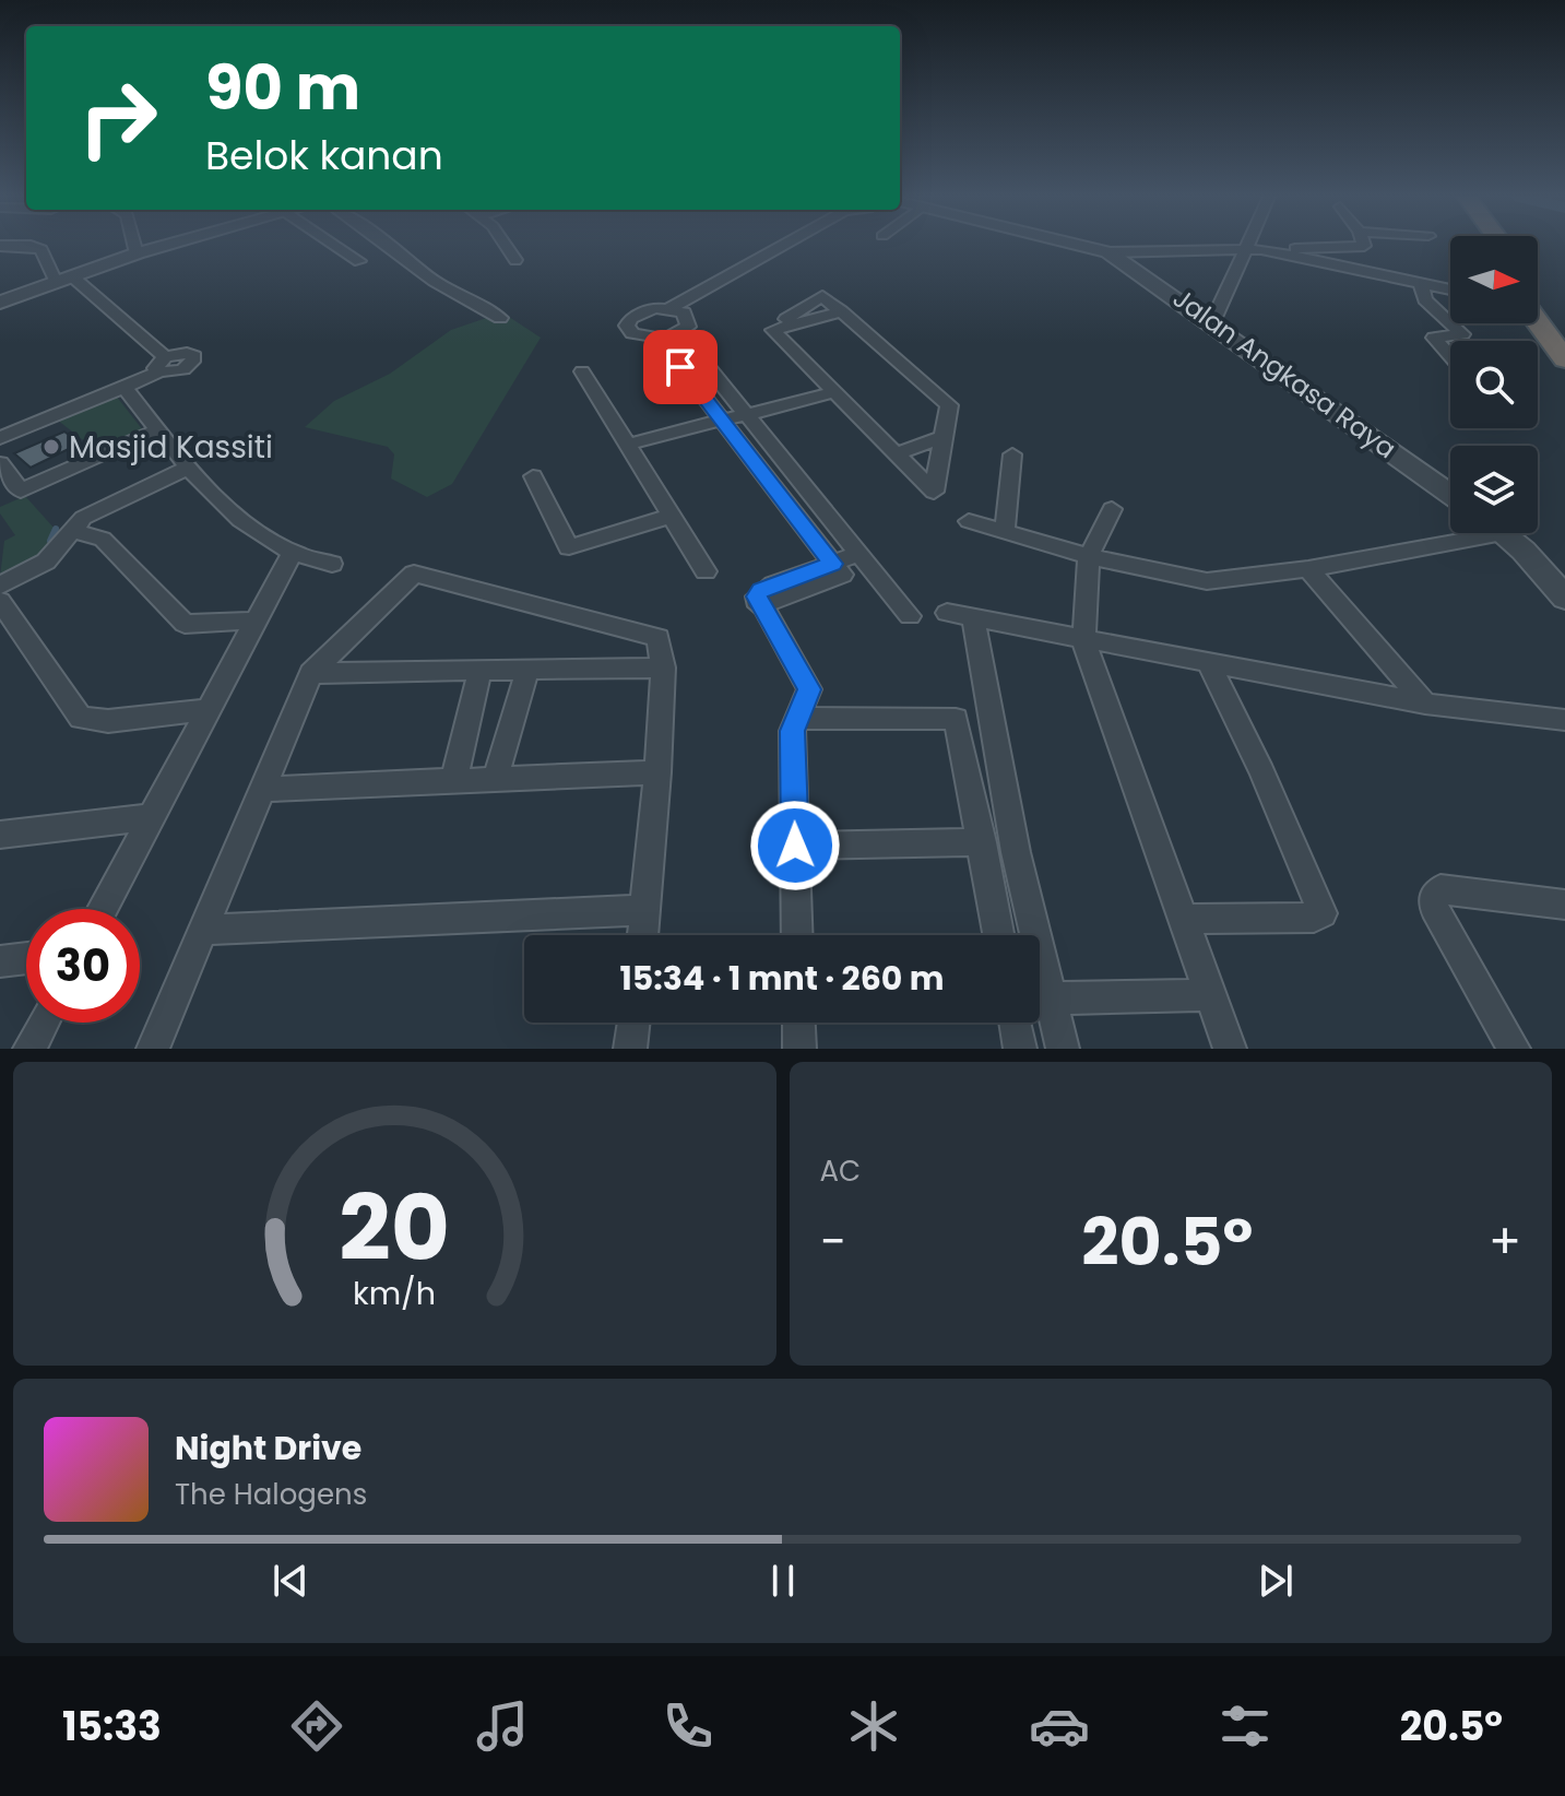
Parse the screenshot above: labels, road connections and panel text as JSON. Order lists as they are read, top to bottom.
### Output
{
  "streets": {
    "street": ["Jalan Angkasa Raya"]
  },
  "places": ["Masjid Kassiti"],
  "north": "right",
  "page": {
    "turn": ["90 m", "Belok kanan"],
    "limit": "30",
    "trip": "15:34 · 1 mnt · 260 m",
    "tile": "AC",
    "heat": ["−", "20.5°", "+"],
    "song": ["Night Drive", "The Halogens"],
    "tabs": ["15:33", "20.5°"],
    "gauge": ["20", "km/h"]
  }
}
